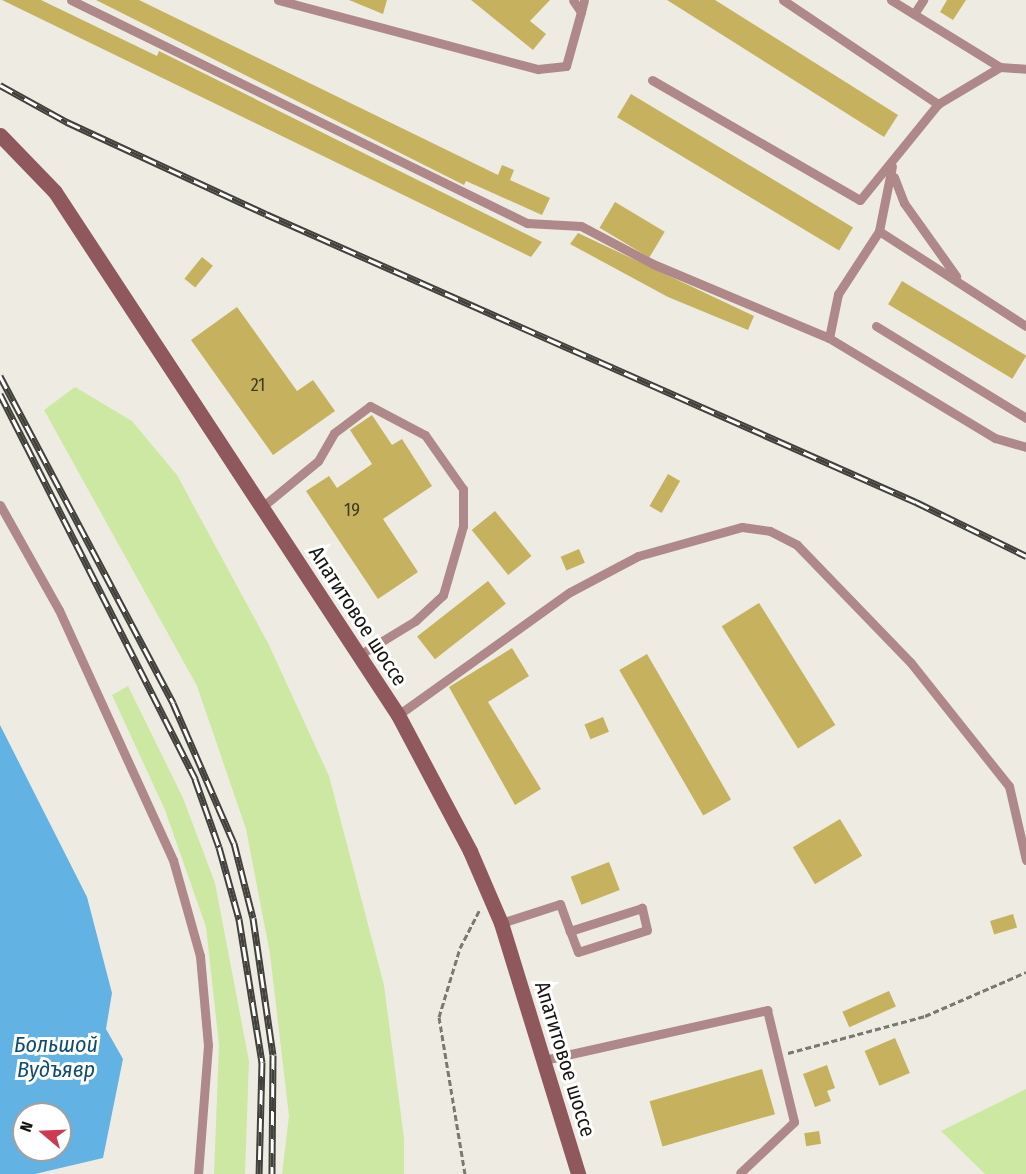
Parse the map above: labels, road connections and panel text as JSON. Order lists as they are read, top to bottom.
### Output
{
  "streets": {
    "street": ["Апатитовое шоссе"]
  },
  "water": ["Большой Вудъявр"],
  "house_numbers": ["21", "19"],
  "north": "left"
}
